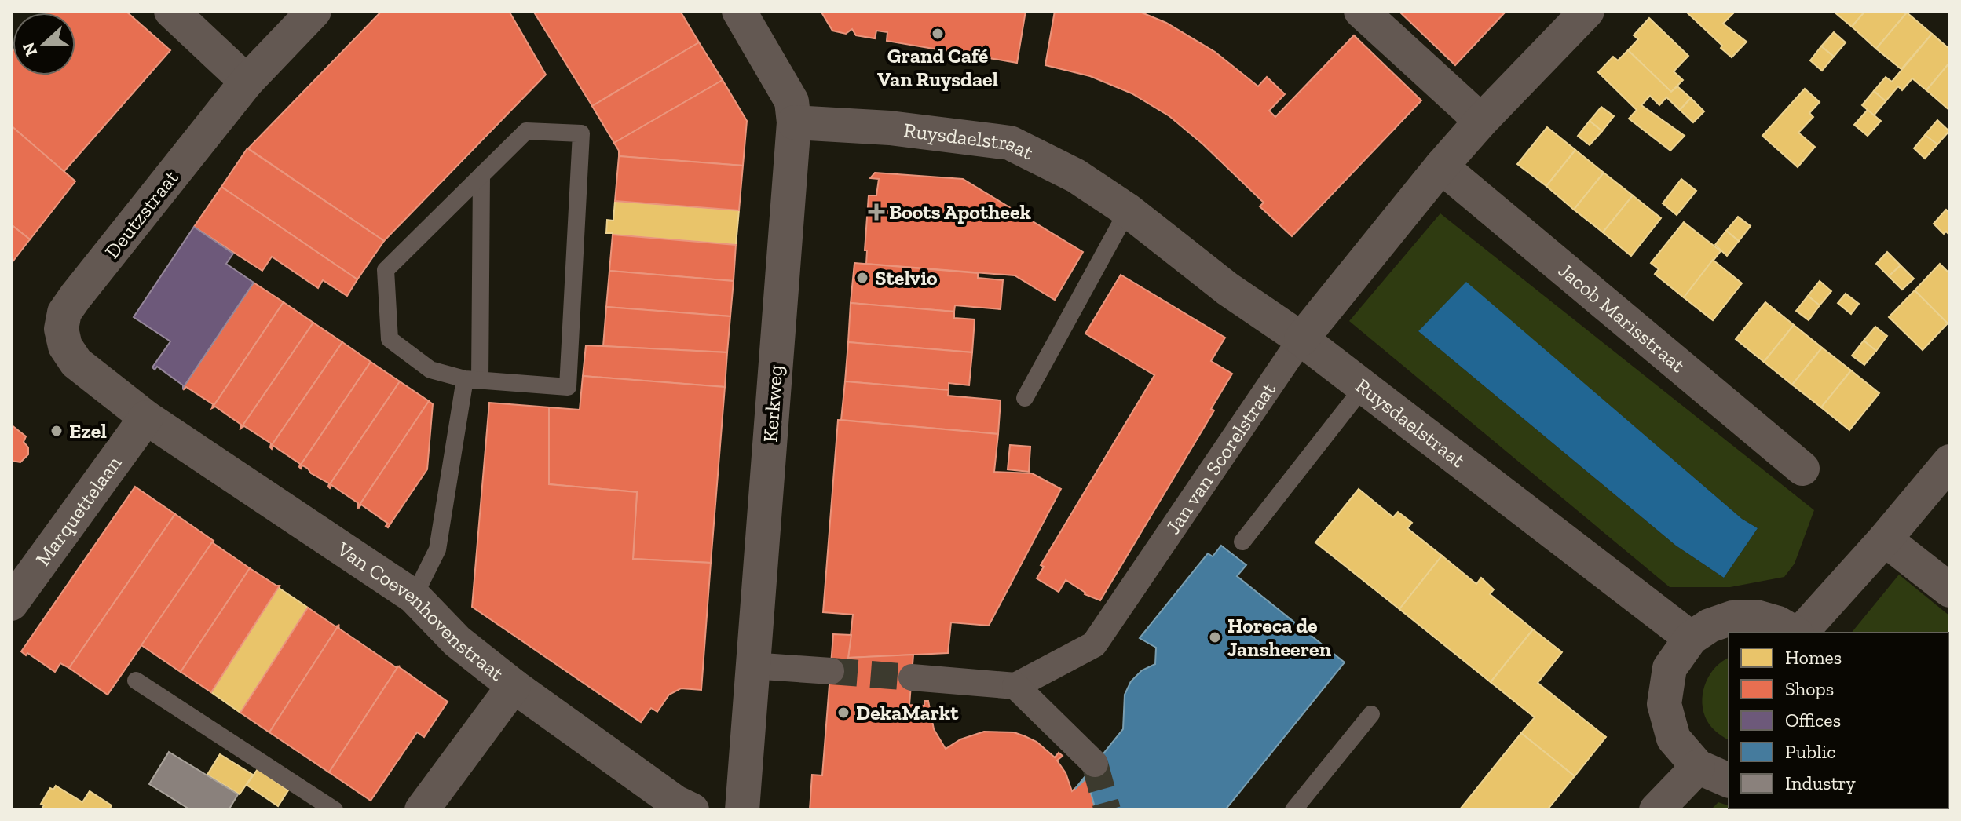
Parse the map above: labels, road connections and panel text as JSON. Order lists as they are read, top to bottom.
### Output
{
  "streets": {
    "street": [
      "Ruysdaelstraat",
      "Deutzstraat",
      "Jacob Marisstraat",
      "Kerkweg",
      "Jan van Scorelstraat",
      "Marquettelaan",
      "Van Coevenhovenstraat"
    ]
  },
  "crossings": [
    ["Ruysdaelstraat", "Kerkweg"],
    ["Ruysdaelstraat", "Jan van Scorelstraat"],
    ["Deutzstraat", "Marquettelaan"],
    ["Deutzstraat", "Van Coevenhovenstraat"],
    ["Jacob Marisstraat", "Jan van Scorelstraat"],
    ["Marquettelaan", "Van Coevenhovenstraat"]
  ],
  "places": {
    "other": [
      "Grand Café Van Ruysdael",
      "Stelvio",
      "Ezel",
      "Horeca de Jansheeren",
      "DekaMarkt"
    ],
    "health": ["Boots Apotheek"]
  },
  "legend": [
    "Homes",
    "Shops",
    "Offices",
    "Public",
    "Industry"
  ],
  "north": "left"
}
